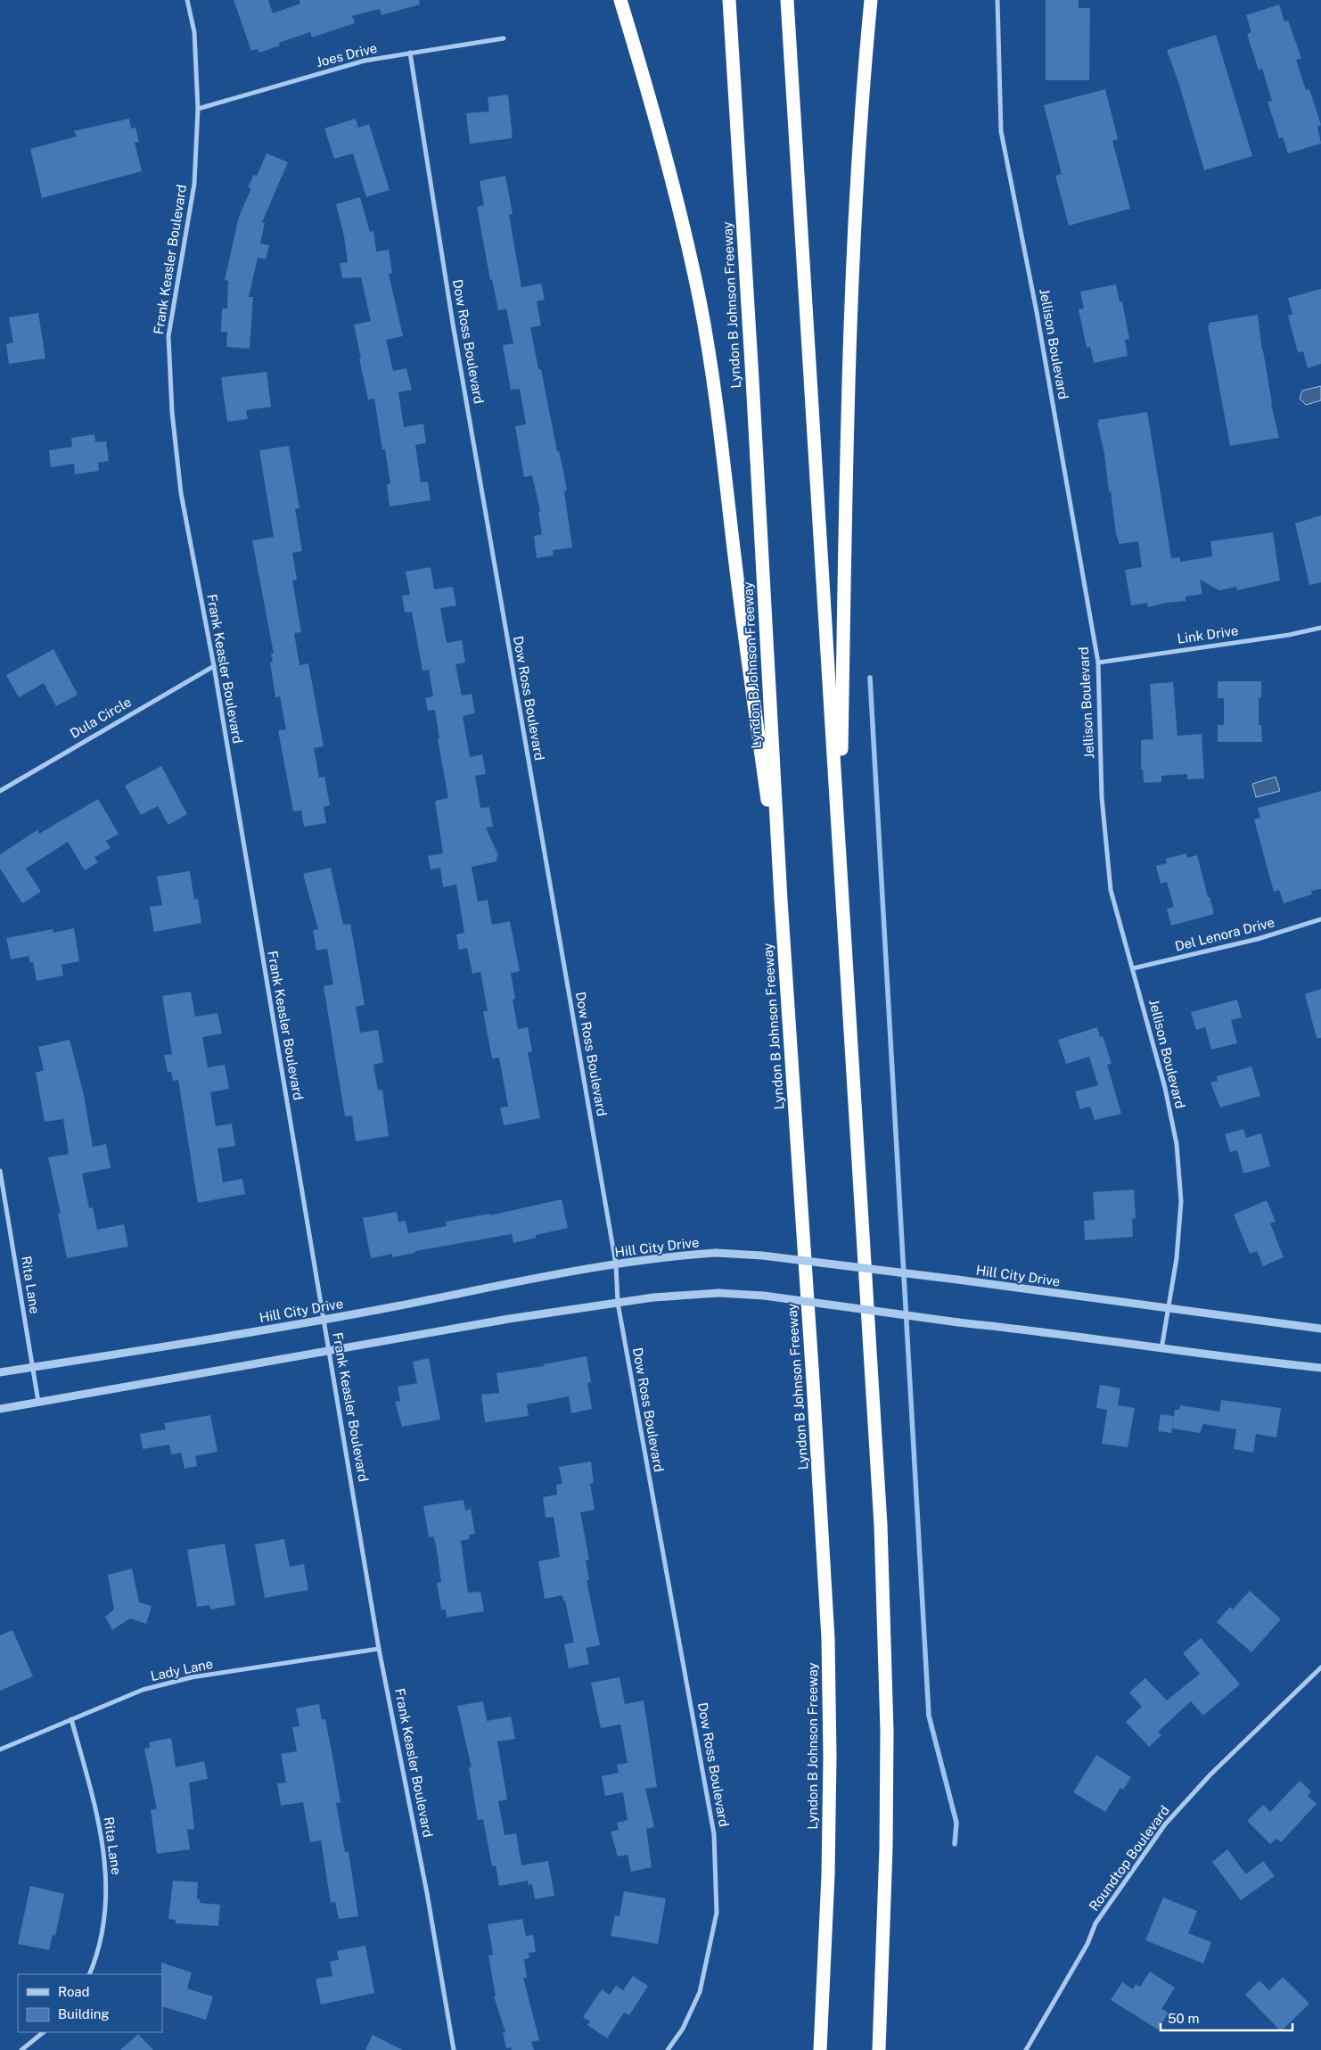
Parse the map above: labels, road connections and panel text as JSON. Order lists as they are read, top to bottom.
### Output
{
  "streets": {
    "highway": ["Lyndon B Johnson Freeway"],
    "street": [
      "Joes Drive",
      "Frank Keasler Boulevard",
      "Dow Ross Boulevard",
      "Jellison Boulevard",
      "Link Drive",
      "Dula Circle",
      "Del Lenora Drive",
      "Hill City Drive",
      "Rita Lane",
      "Lady Lane",
      "Roundtop Boulevard"
    ]
  },
  "crossings": [
    ["Joes Drive", "Frank Keasler Boulevard"],
    ["Joes Drive", "Dow Ross Boulevard"],
    ["Frank Keasler Boulevard", "Dula Circle"],
    ["Frank Keasler Boulevard", "Hill City Drive"],
    ["Frank Keasler Boulevard", "Lady Lane"],
    ["Dow Ross Boulevard", "Hill City Drive"],
    ["Jellison Boulevard", "Link Drive"],
    ["Jellison Boulevard", "Del Lenora Drive"],
    ["Jellison Boulevard", "Hill City Drive"],
    ["Hill City Drive", "Rita Lane"],
    ["Rita Lane", "Lady Lane"]
  ],
  "legend": ["Road", "Building"],
  "scale_bar": "50 m"
}
